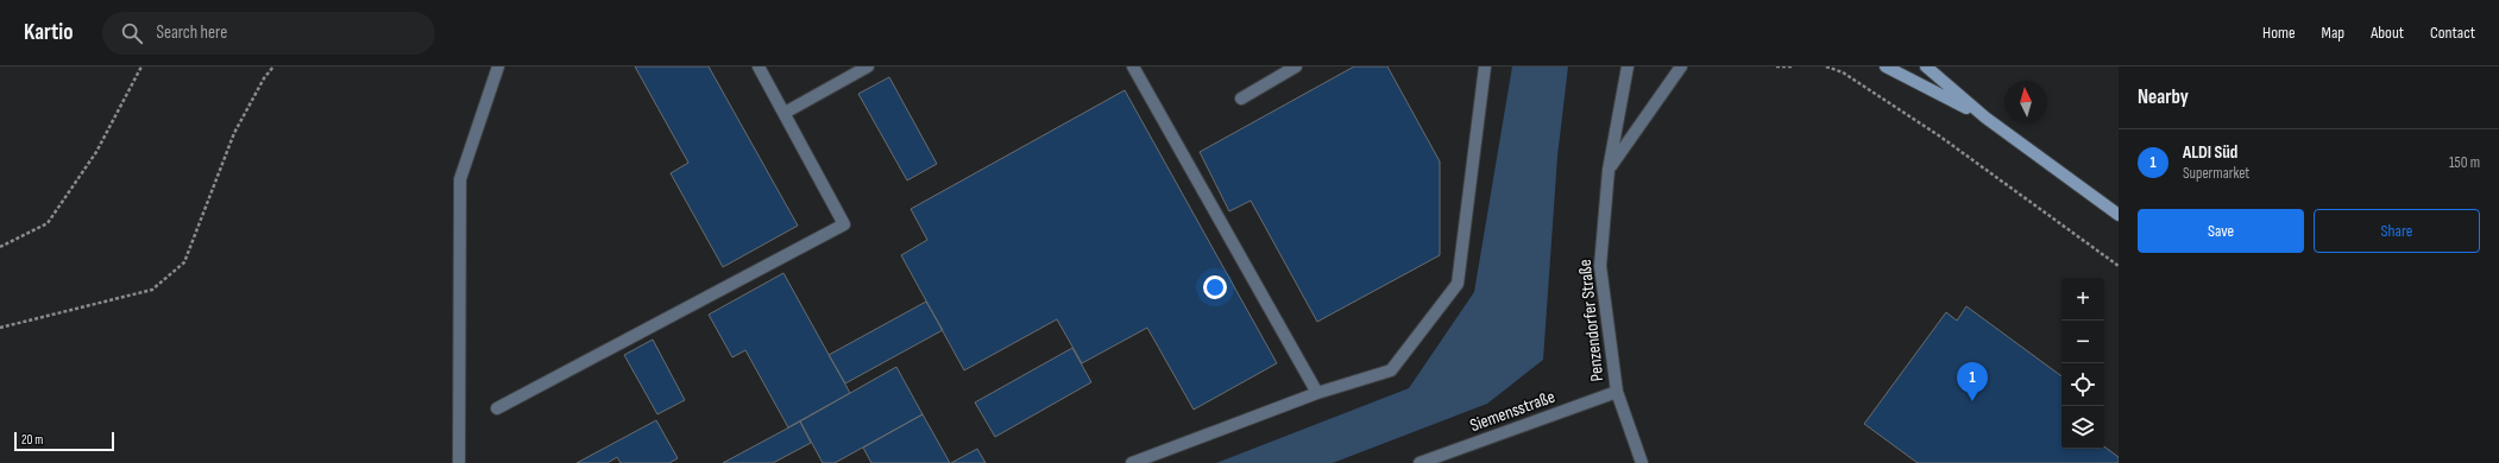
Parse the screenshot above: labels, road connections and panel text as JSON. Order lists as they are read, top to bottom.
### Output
{
  "streets": {
    "street": ["Penzendorfer Straße", "Siemensstraße"]
  },
  "crossings": [
    ["Penzendorfer Straße", "Siemensstraße"]
  ],
  "scale_bar": "20 m",
  "north": "top",
  "page": {
    "header": "Kartio",
    "search": "Search here",
    "nav": [
      "Home",
      "Map",
      "About",
      "Contact"
    ],
    "heading": "Nearby",
    "list": [
      {
        "mark": "1",
        "name": "ALDI Süd",
        "note": "Supermarket",
        "value": "150 m"
      }
    ],
    "buttons": ["Save", "Share"],
    "map_buttons": ["+", "−"],
    "pins": "1",
    "scale": "20 m"
  }
}
